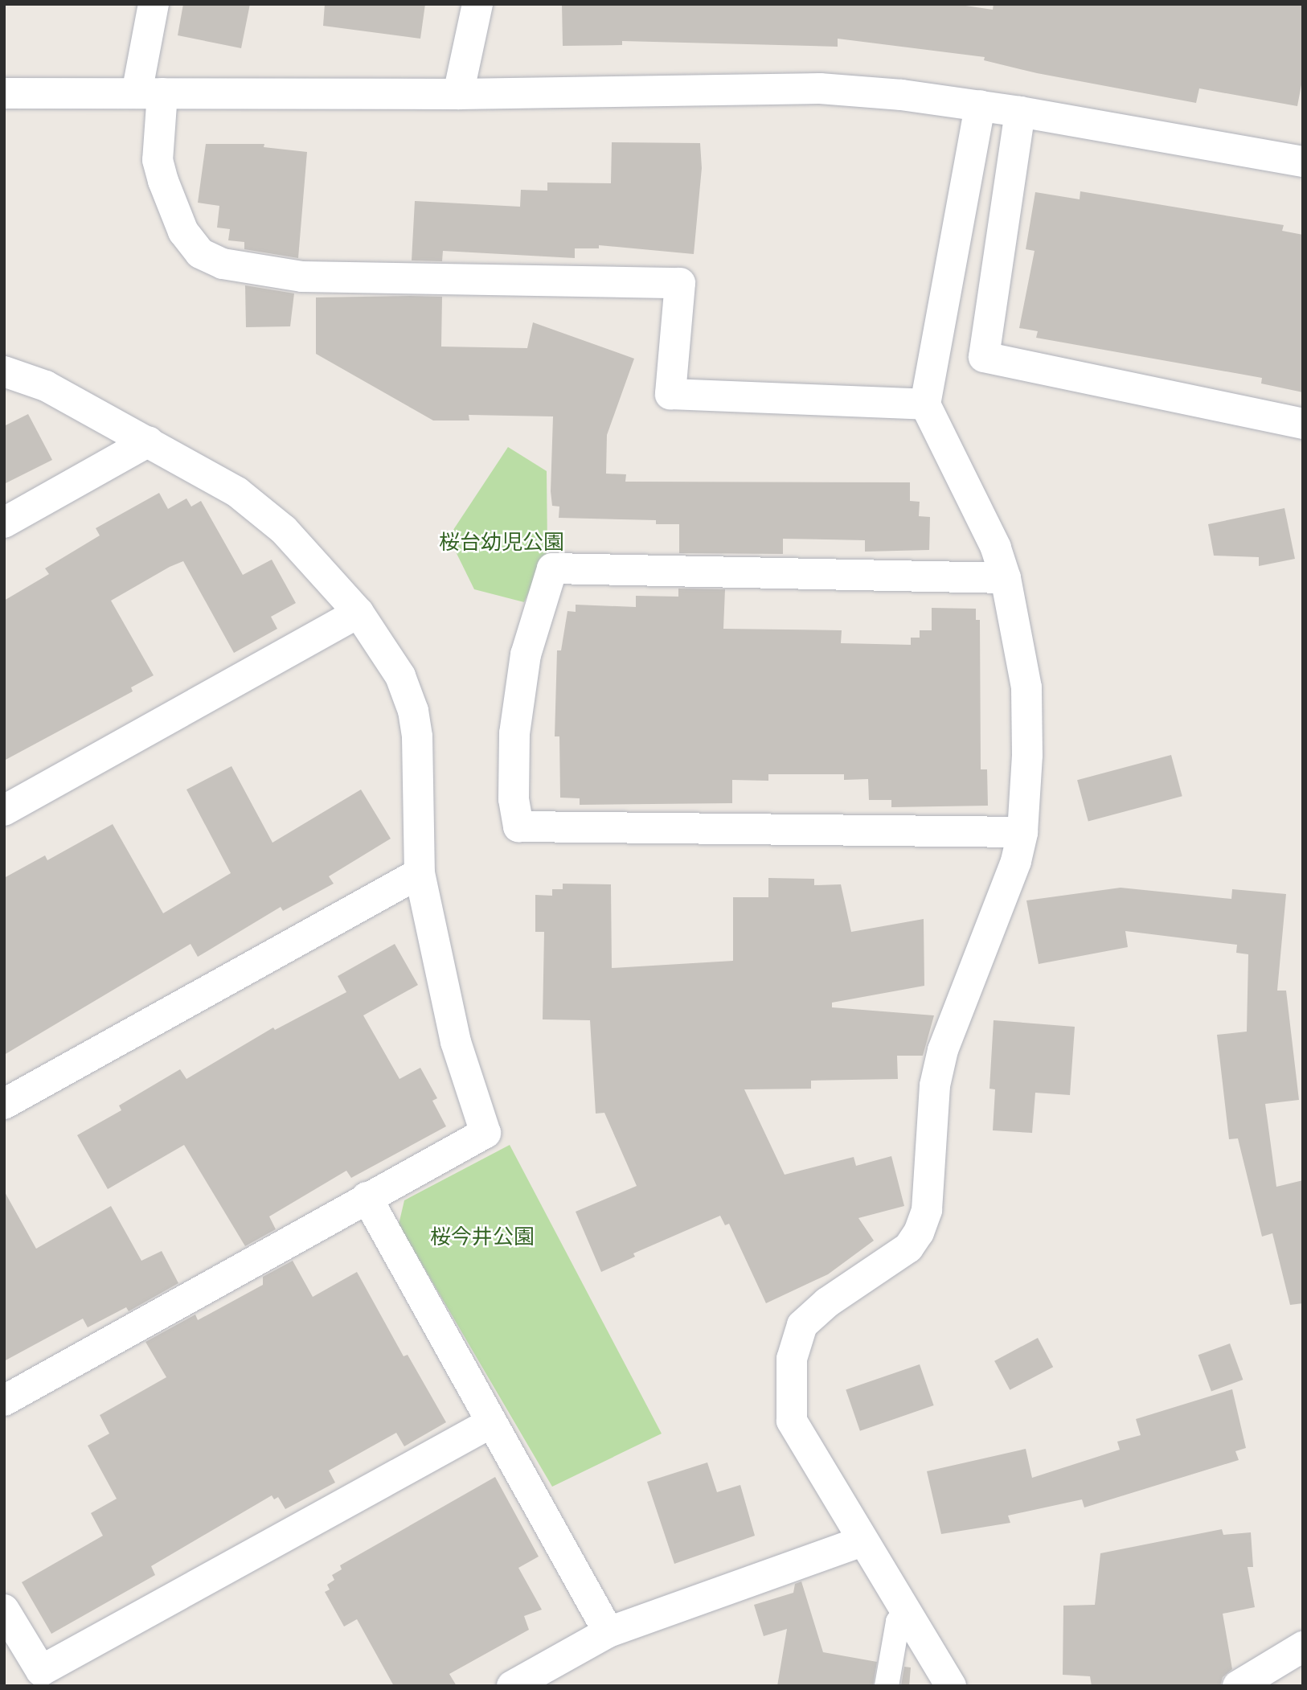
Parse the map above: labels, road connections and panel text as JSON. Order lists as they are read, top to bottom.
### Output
{
  "parks": ["桜台幼児公園", "桜今井公園"]
}
